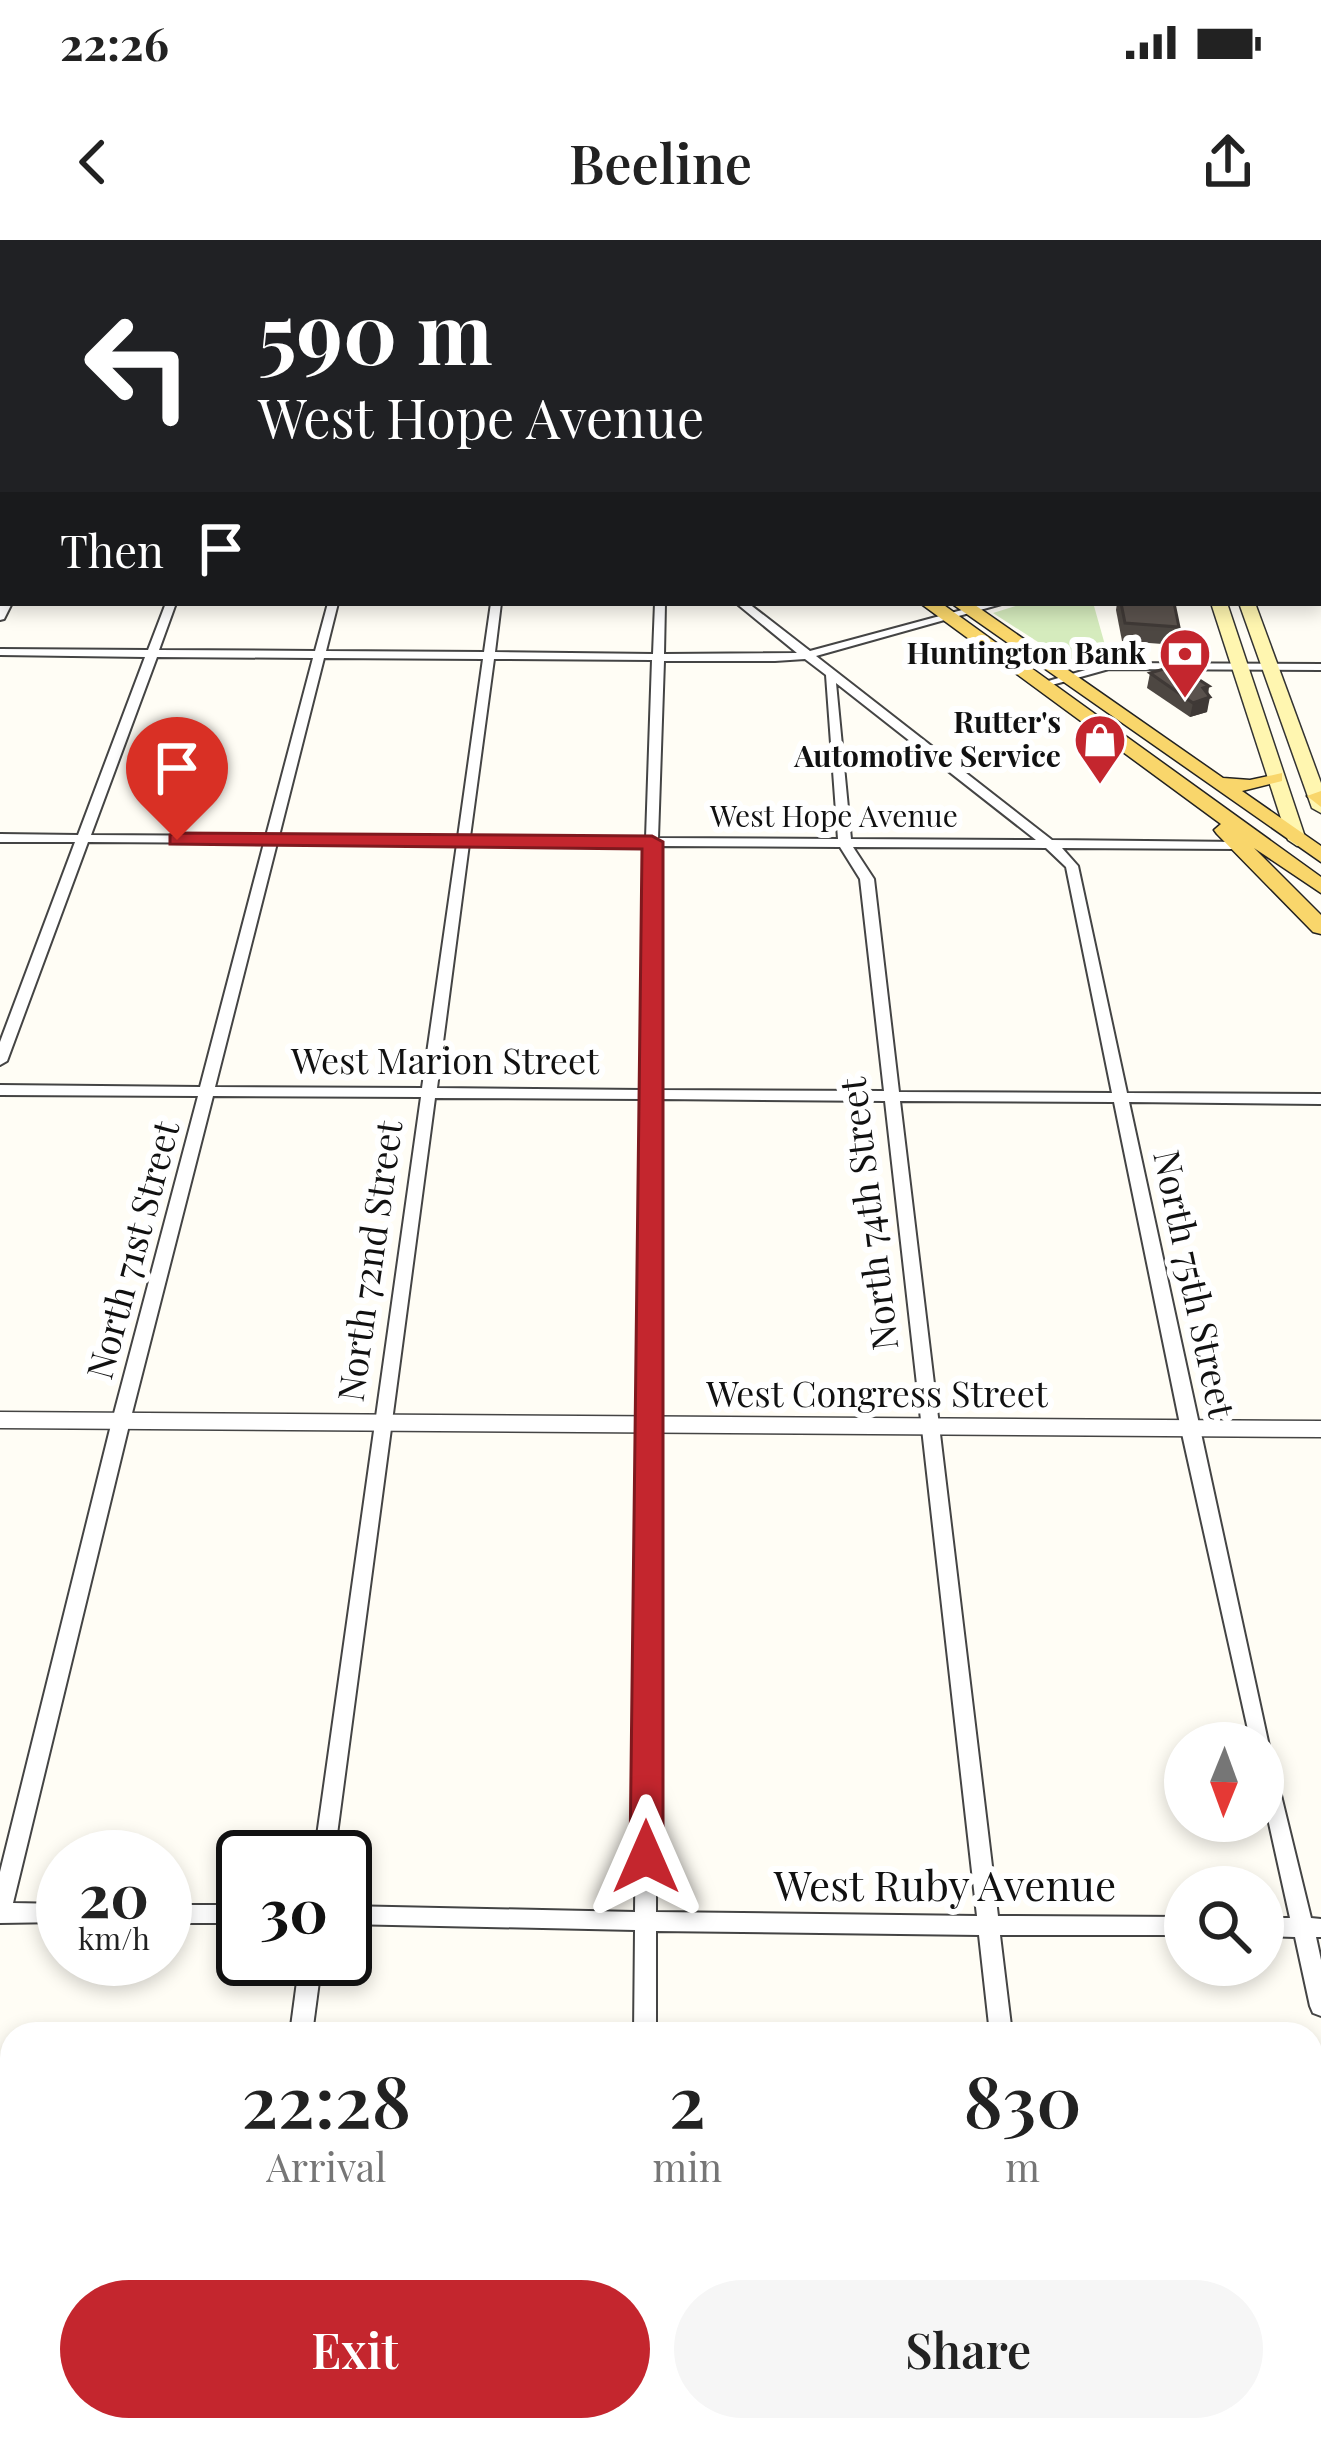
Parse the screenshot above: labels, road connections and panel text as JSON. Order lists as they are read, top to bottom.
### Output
{
  "streets": {
    "street": [
      "West Hope Avenue",
      "West Marion Street",
      "North 74th Street",
      "North 71st Street",
      "North 72nd Street",
      "North 75th Street",
      "West Congress Street",
      "West Ruby Avenue"
    ]
  },
  "crossings": [
    ["West Hope Avenue", "North 74th Street"],
    ["West Hope Avenue", "North 71st Street"],
    ["West Hope Avenue", "North 72nd Street"],
    ["West Hope Avenue", "North 75th Street"],
    ["West Marion Street", "North 74th Street"],
    ["West Marion Street", "North 71st Street"],
    ["West Marion Street", "North 72nd Street"],
    ["West Marion Street", "North 75th Street"],
    ["North 74th Street", "West Congress Street"],
    ["North 74th Street", "West Ruby Avenue"],
    ["North 71st Street", "West Congress Street"],
    ["North 72nd Street", "West Congress Street"],
    ["North 75th Street", "West Congress Street"]
  ],
  "places": {
    "bank": ["Huntington Bank"],
    "shop": ["Rutter's Automotive Service"]
  },
  "north": "bottom",
  "page": {
    "status": "22:26",
    "header": "Beeline",
    "turn": ["590 m", "West Hope Avenue"],
    "then": "Then",
    "speed": "20 km/h",
    "limit": "30",
    "eta": [
      "22:28",
      "Arrival",
      "2",
      "min",
      "830",
      "m"
    ],
    "buttons": ["Exit", "Share"]
  }
}
